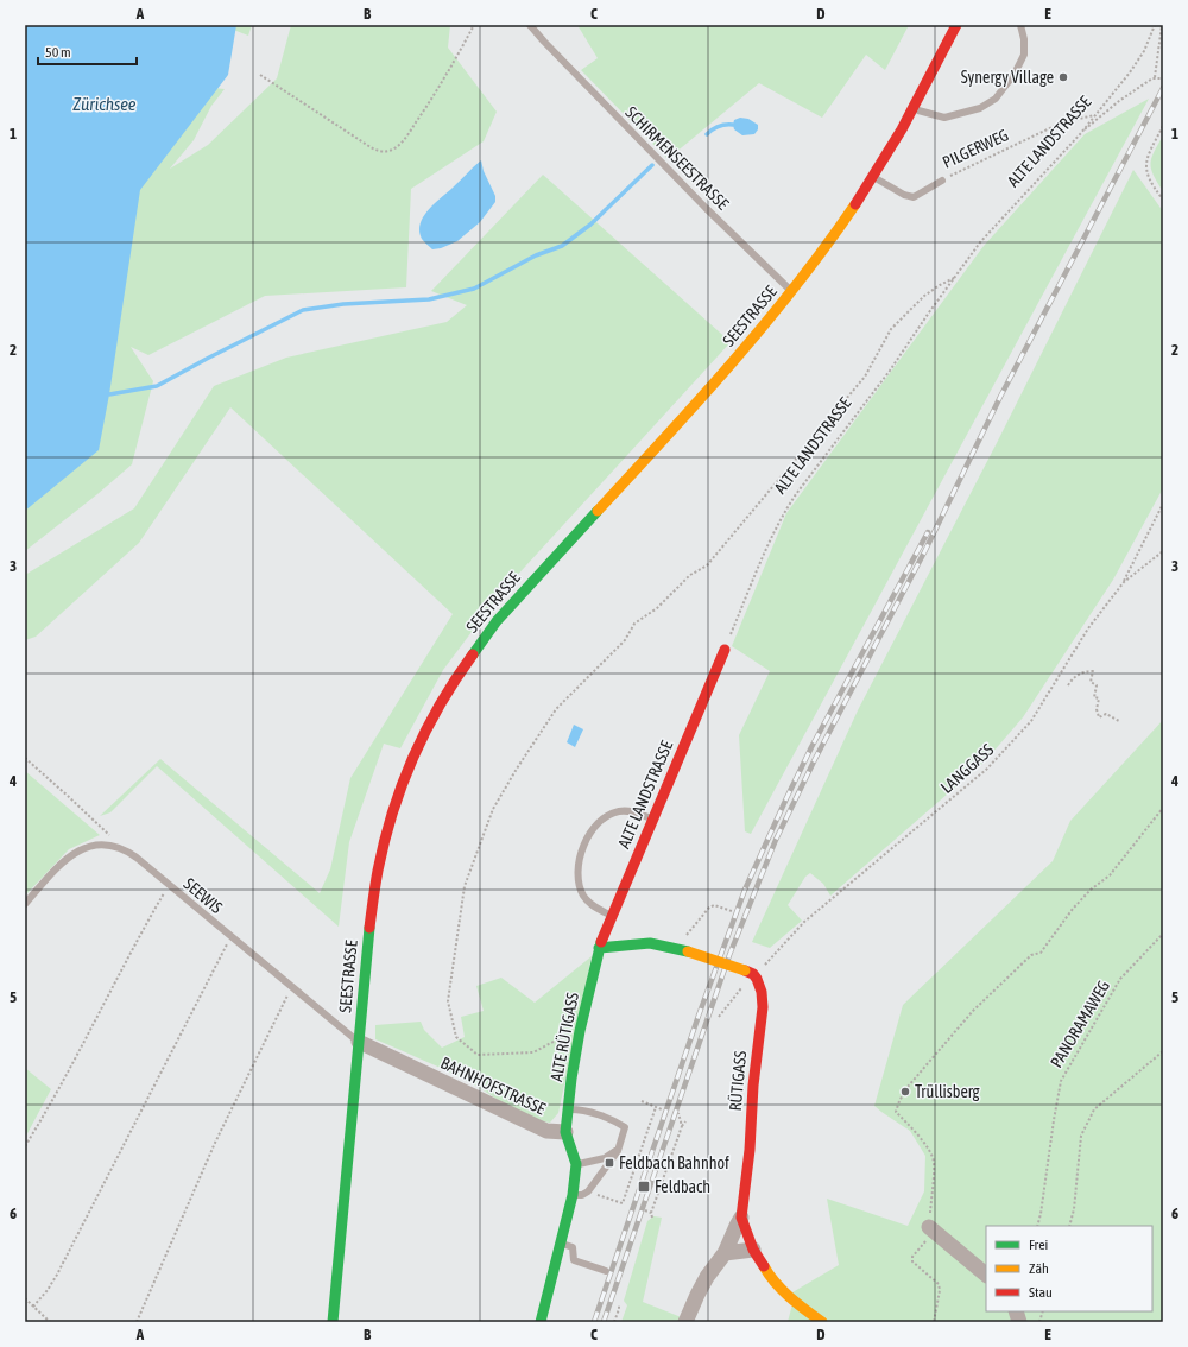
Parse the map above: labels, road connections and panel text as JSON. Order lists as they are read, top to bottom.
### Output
{
  "streets": {
    "main road": [
      "ALTE LANDSTRASSE",
      "SEESTRASSE",
      "ALTE RÜTIGASS",
      "RÜTIGASS"
    ],
    "street": ["BAHNHOFSTRASSE"],
    "lane": ["PILGERWEG", "SCHIRMENSEESTRASSE", "SEEWIS"],
    "path": ["LANGGASS", "PANORAMAWEG"]
  },
  "crossings": [
    ["ALTE LANDSTRASSE", "PILGERWEG"],
    ["ALTE LANDSTRASSE", "ALTE RÜTIGASS"],
    ["PILGERWEG", "SEESTRASSE"],
    ["SCHIRMENSEESTRASSE", "SEESTRASSE"],
    ["SEESTRASSE", "SEEWIS"],
    ["SEESTRASSE", "BAHNHOFSTRASSE"],
    ["LANGGASS", "RÜTIGASS"],
    ["SEEWIS", "BAHNHOFSTRASSE"],
    ["ALTE RÜTIGASS", "BAHNHOFSTRASSE"]
  ],
  "water": ["Zürichsee"],
  "places": {
    "other": ["Synergy Village", "Trüllisberg"],
    "transit": ["Feldbach Bahnhof", "Feldbach"]
  },
  "legend": ["Frei", "Zäh", "Stau"],
  "scale_bar": "50 m",
  "grid": {
    "columns": [
      "A",
      "B",
      "C",
      "D",
      "E"
    ],
    "rows": [
      "1",
      "2",
      "3",
      "4",
      "5",
      "6"
    ]
  }
}
